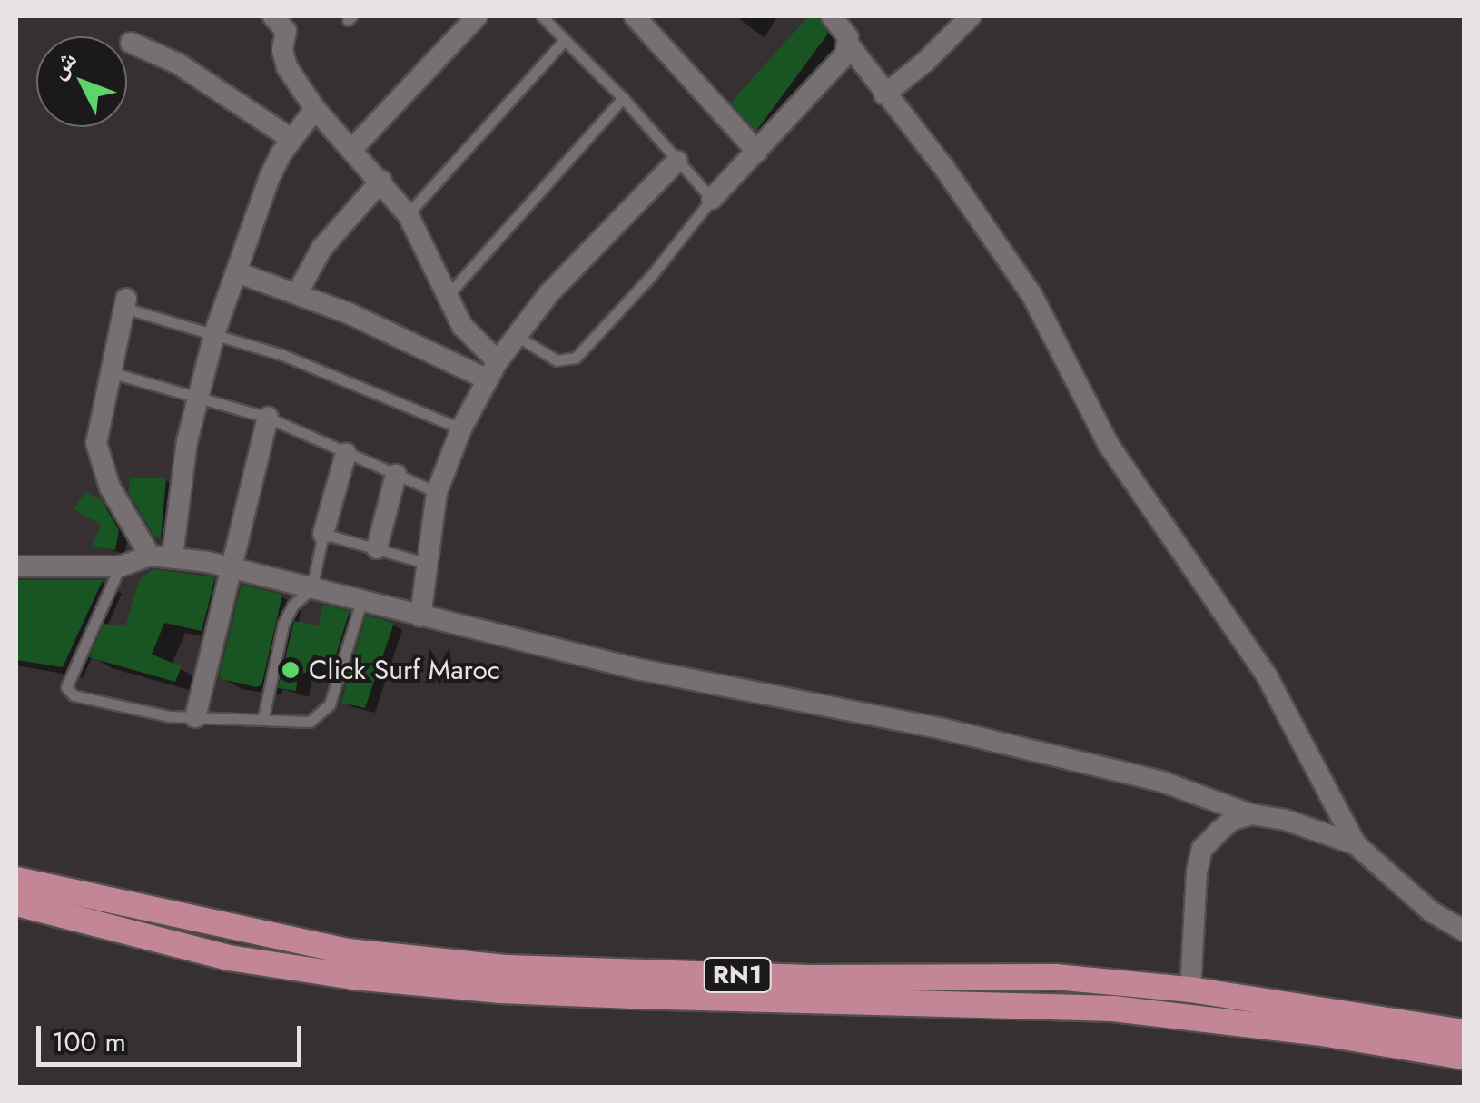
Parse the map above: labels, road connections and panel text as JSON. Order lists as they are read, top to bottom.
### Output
{
  "streets": {
    "highway": ["RN1"]
  },
  "places": ["Click Surf Maroc"],
  "scale_bar": "100 m",
  "north": "top left"
}
